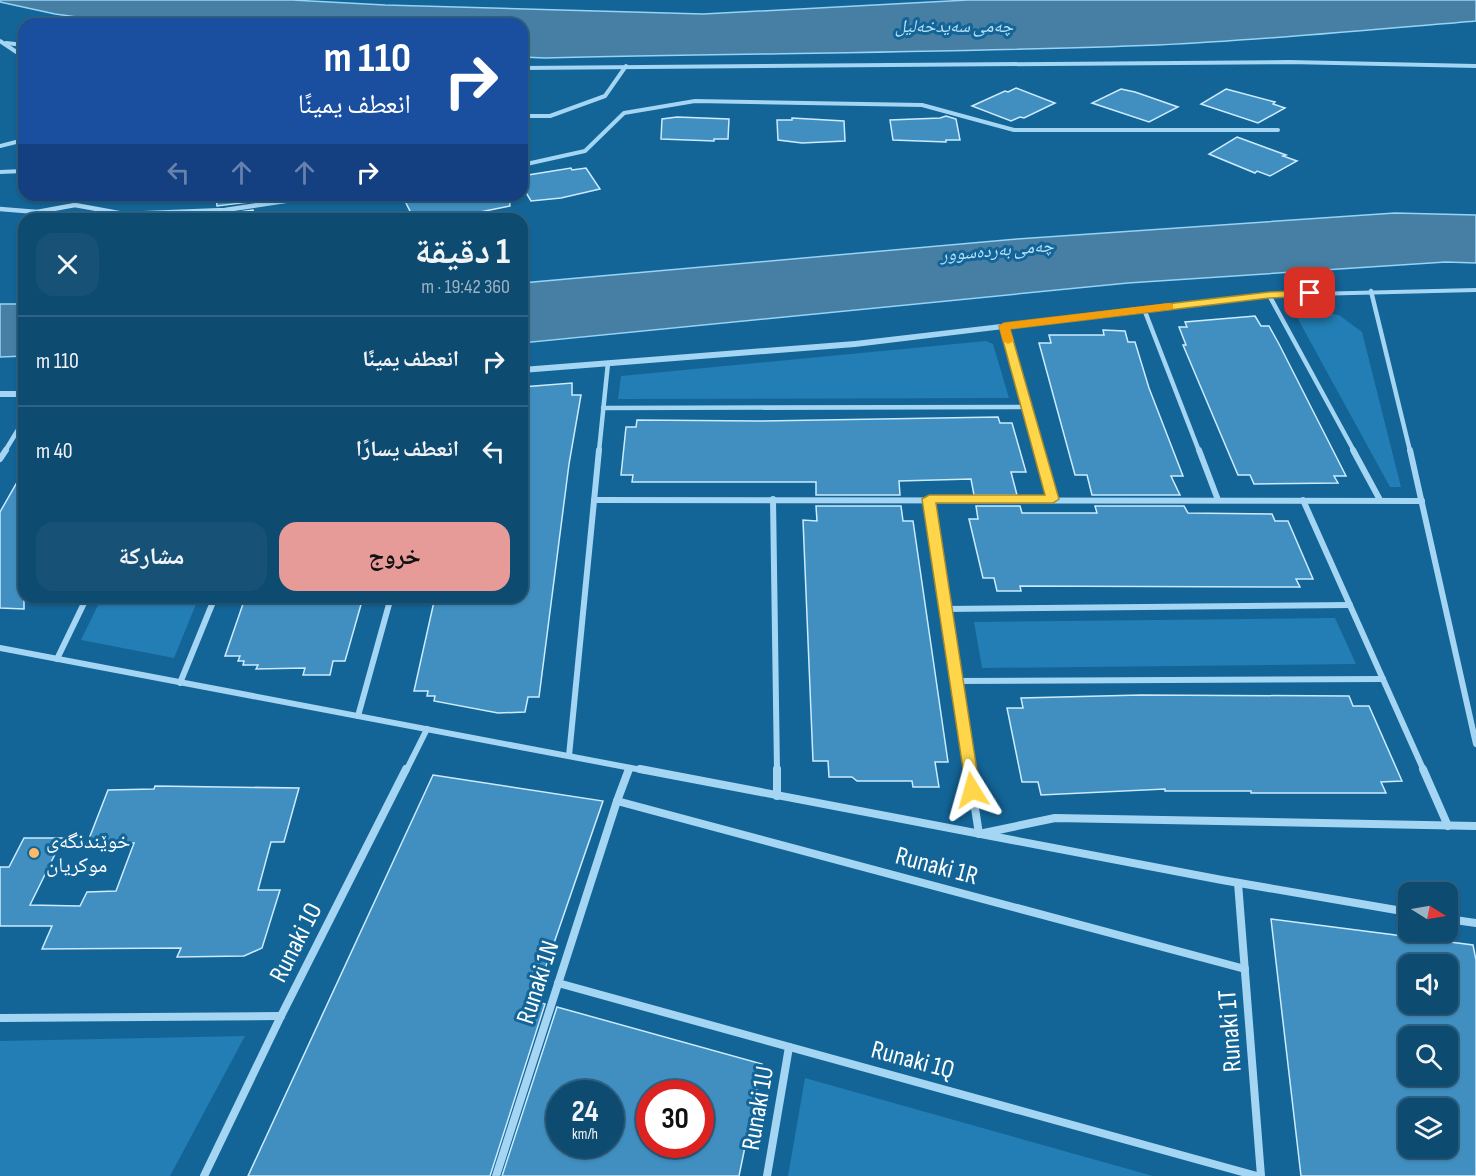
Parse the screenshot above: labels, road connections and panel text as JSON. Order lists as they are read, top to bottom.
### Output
{
  "streets": {
    "street": [
      "Runaki 1R",
      "Runaki 1O",
      "Runaki 1N",
      "Runaki 1T",
      "Runaki 1Q",
      "Runaki 1U"
    ]
  },
  "crossings": [
    ["Runaki 1R", "Runaki 1N"],
    ["Runaki 1R", "Runaki 1T"],
    ["Runaki 1N", "Runaki 1Q"],
    ["Runaki 1T", "Runaki 1Q"],
    ["Runaki 1Q", "Runaki 1U"]
  ],
  "water": ["چەمی سەیدخەلیل", "چەمی بەردەسوور"],
  "places": ["خوێندنگەی موکریان"],
  "north": "right",
  "page": {
    "turn": ["110 m", "انعطف يمينًا"],
    "heading": ["1 دقيقة", "360 m · 19:42"],
    "list": [
      {
        "name": "انعطف يمينًا",
        "value": "110 m"
      },
      {
        "name": "انعطف يسارًا",
        "value": "40 m"
      }
    ],
    "buttons": ["خروج", "مشاركة"],
    "speed": "24 km/h",
    "limit": "30"
  }
}
